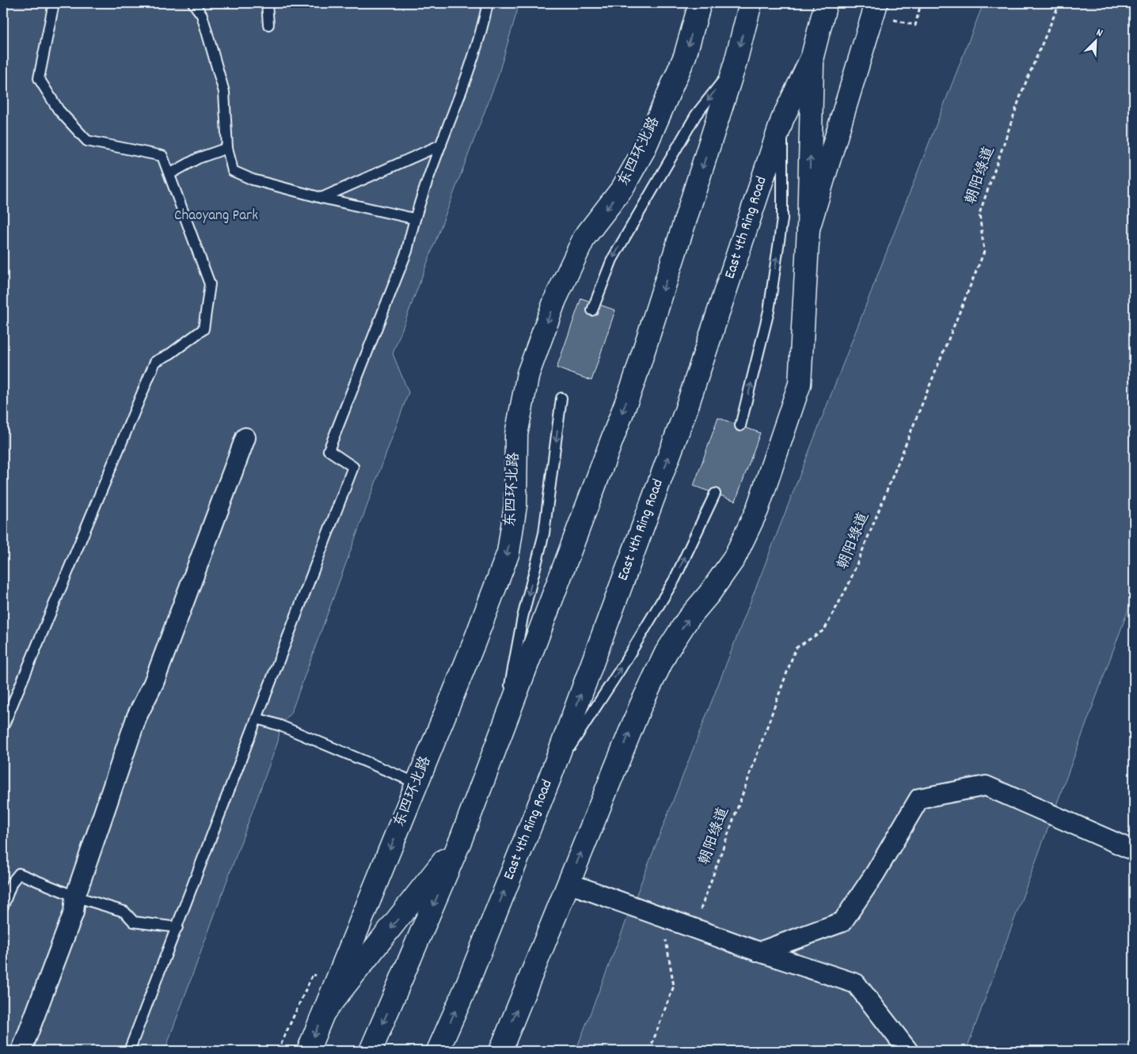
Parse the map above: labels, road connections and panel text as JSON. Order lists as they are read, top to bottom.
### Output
{
  "streets": {
    "main road": ["东四环北路", "East 4th Ring Road"],
    "path": ["朝阳绿道"]
  },
  "parks": ["Chaoyang Park"],
  "north": "top right"
}
